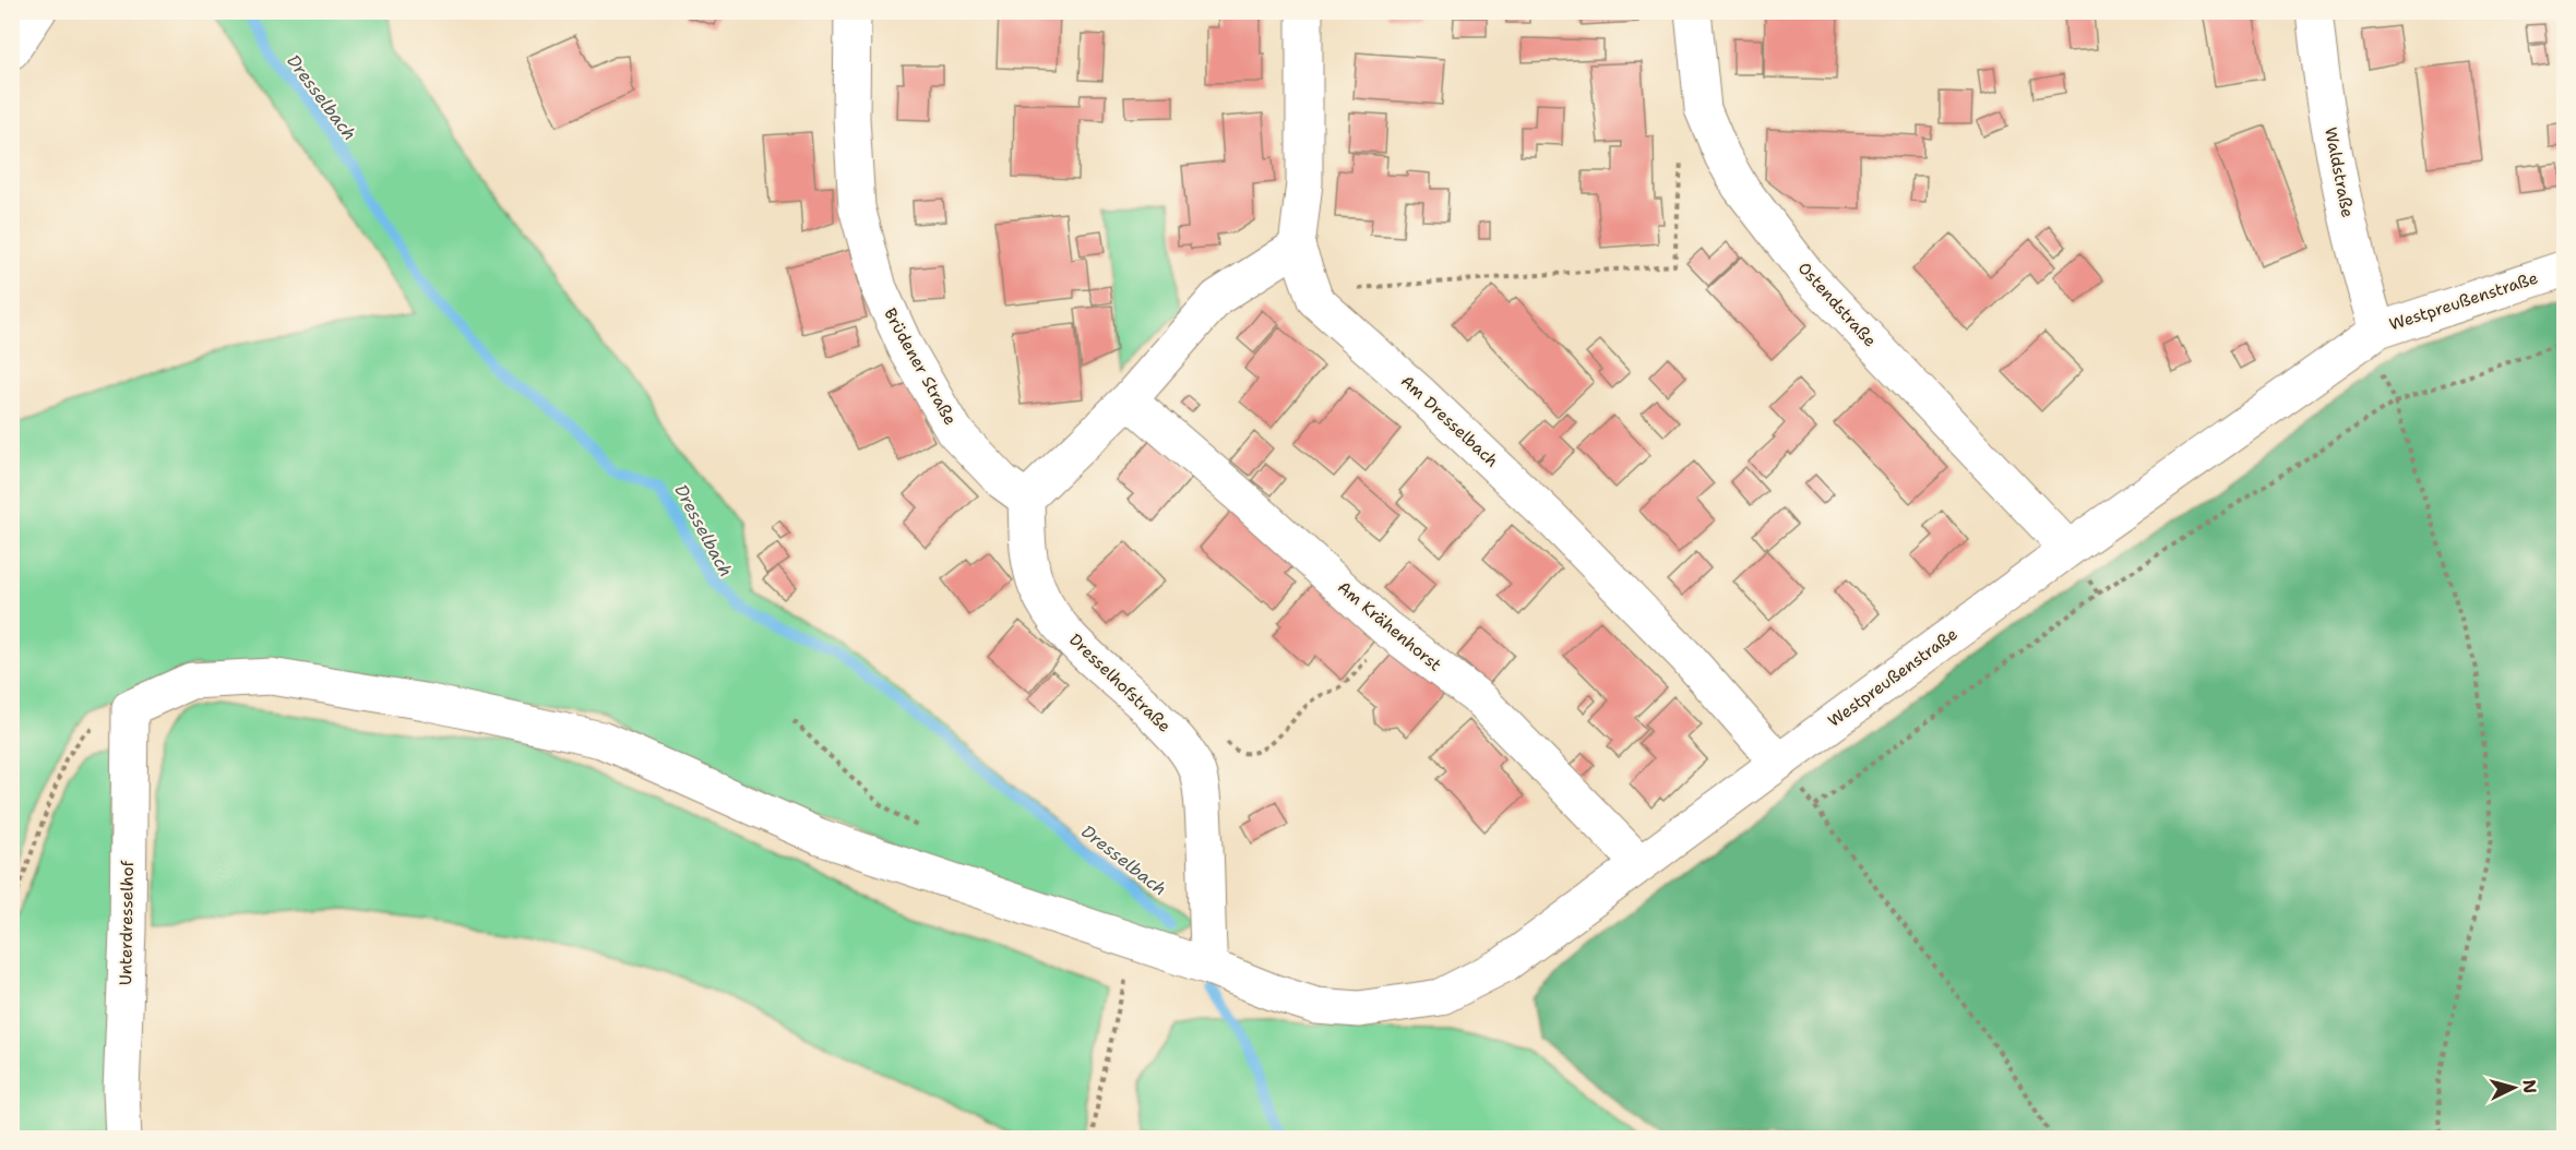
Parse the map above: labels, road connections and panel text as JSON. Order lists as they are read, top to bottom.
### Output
{
  "streets": {
    "street": [
      "Waldstraße",
      "Westpreußenstraße",
      "Ostendstraße",
      "Brüdener Straße",
      "Am Dresselbach",
      "Am Krähenhorst",
      "Dresselhofstraße",
      "Unterdresselhof"
    ]
  },
  "crossings": [
    ["Waldstraße", "Westpreußenstraße"],
    ["Westpreußenstraße", "Ostendstraße"],
    ["Westpreußenstraße", "Am Dresselbach"],
    ["Westpreußenstraße", "Am Krähenhorst"],
    ["Westpreußenstraße", "Dresselhofstraße"],
    ["Westpreußenstraße", "Unterdresselhof"],
    ["Brüdener Straße", "Dresselhofstraße"]
  ],
  "water": ["Dresselbach"],
  "north": "right"
}
